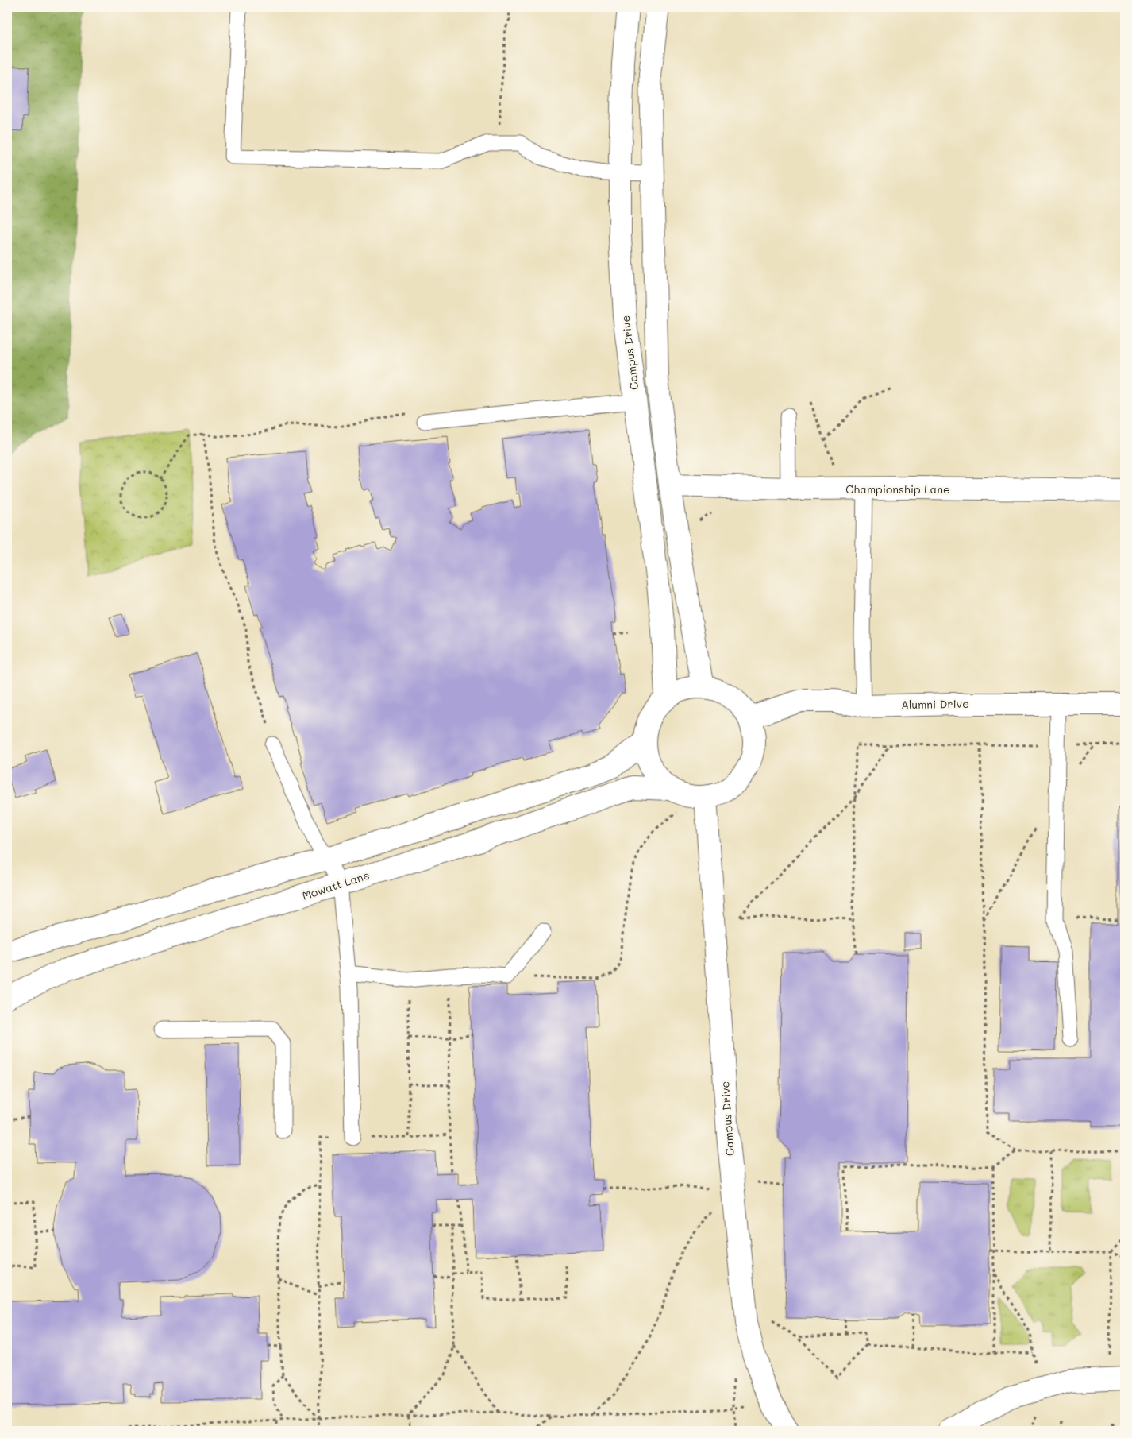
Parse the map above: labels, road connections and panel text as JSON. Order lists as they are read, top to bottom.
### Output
{
  "streets": {
    "street": [
      "Campus Drive",
      "Championship Lane",
      "Alumni Drive",
      "Mowatt Lane"
    ]
  },
  "crossings": [
    ["Campus Drive", "Alumni Drive"],
    ["Campus Drive", "Mowatt Lane"],
    ["Alumni Drive", "Mowatt Lane"]
  ]
}
